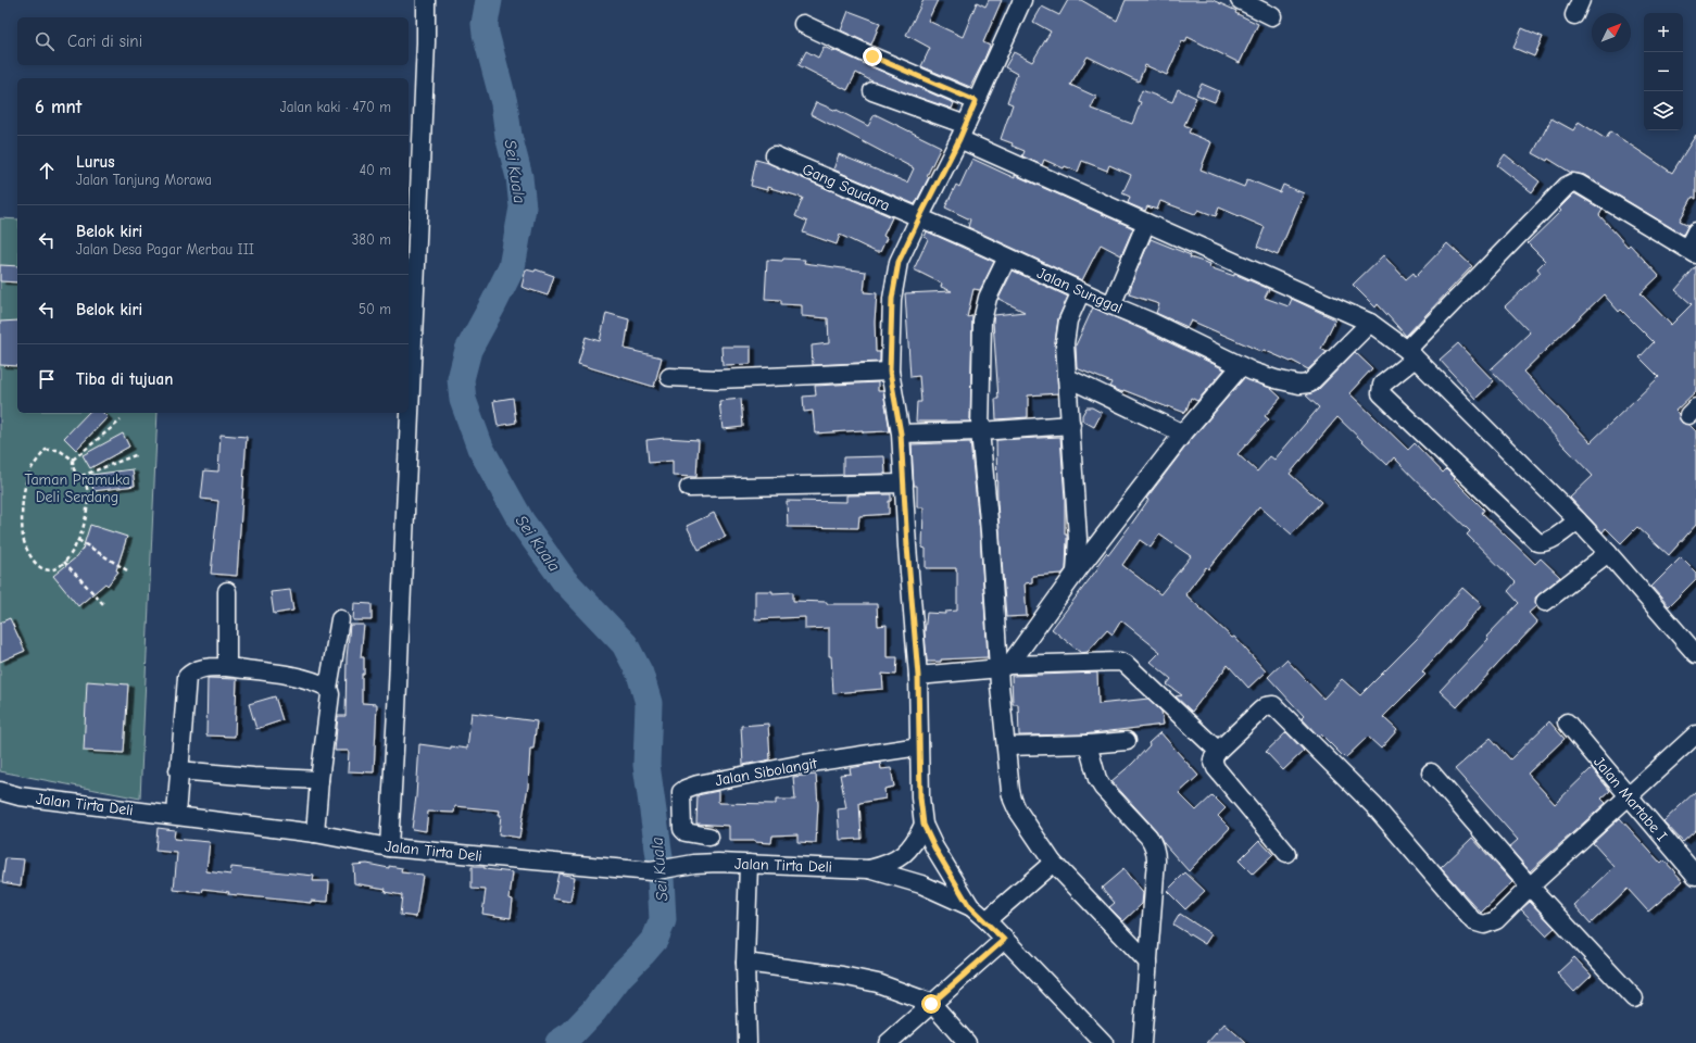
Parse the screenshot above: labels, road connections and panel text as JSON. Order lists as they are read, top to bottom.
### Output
{
  "streets": {
    "street": [
      "Gang Saudara",
      "Jalan Sunggal",
      "Jalan Sibolangit",
      "Jalan Martabe I",
      "Jalan Tirta Deli"
    ]
  },
  "crossings": [
    ["Gang Saudara", "Jalan Sunggal"],
    ["Jalan Sibolangit", "Jalan Tirta Deli"]
  ],
  "water": ["Sei Kuala"],
  "parks": ["Taman Pramuka Deli Serdang"],
  "north": "top right",
  "page": {
    "map_buttons": ["+", "−"],
    "search": "Cari di sini",
    "heading": ["6 mnt", "Jalan kaki · 470 m"],
    "list": [
      ["Lurus", "Jalan Tanjung Morawa", "40 m"],
      ["Belok kiri", "Jalan Desa Pagar Merbau III", "380 m"],
      ["Belok kiri", "50 m"],
      "Tiba di tujuan"
    ]
  }
}
